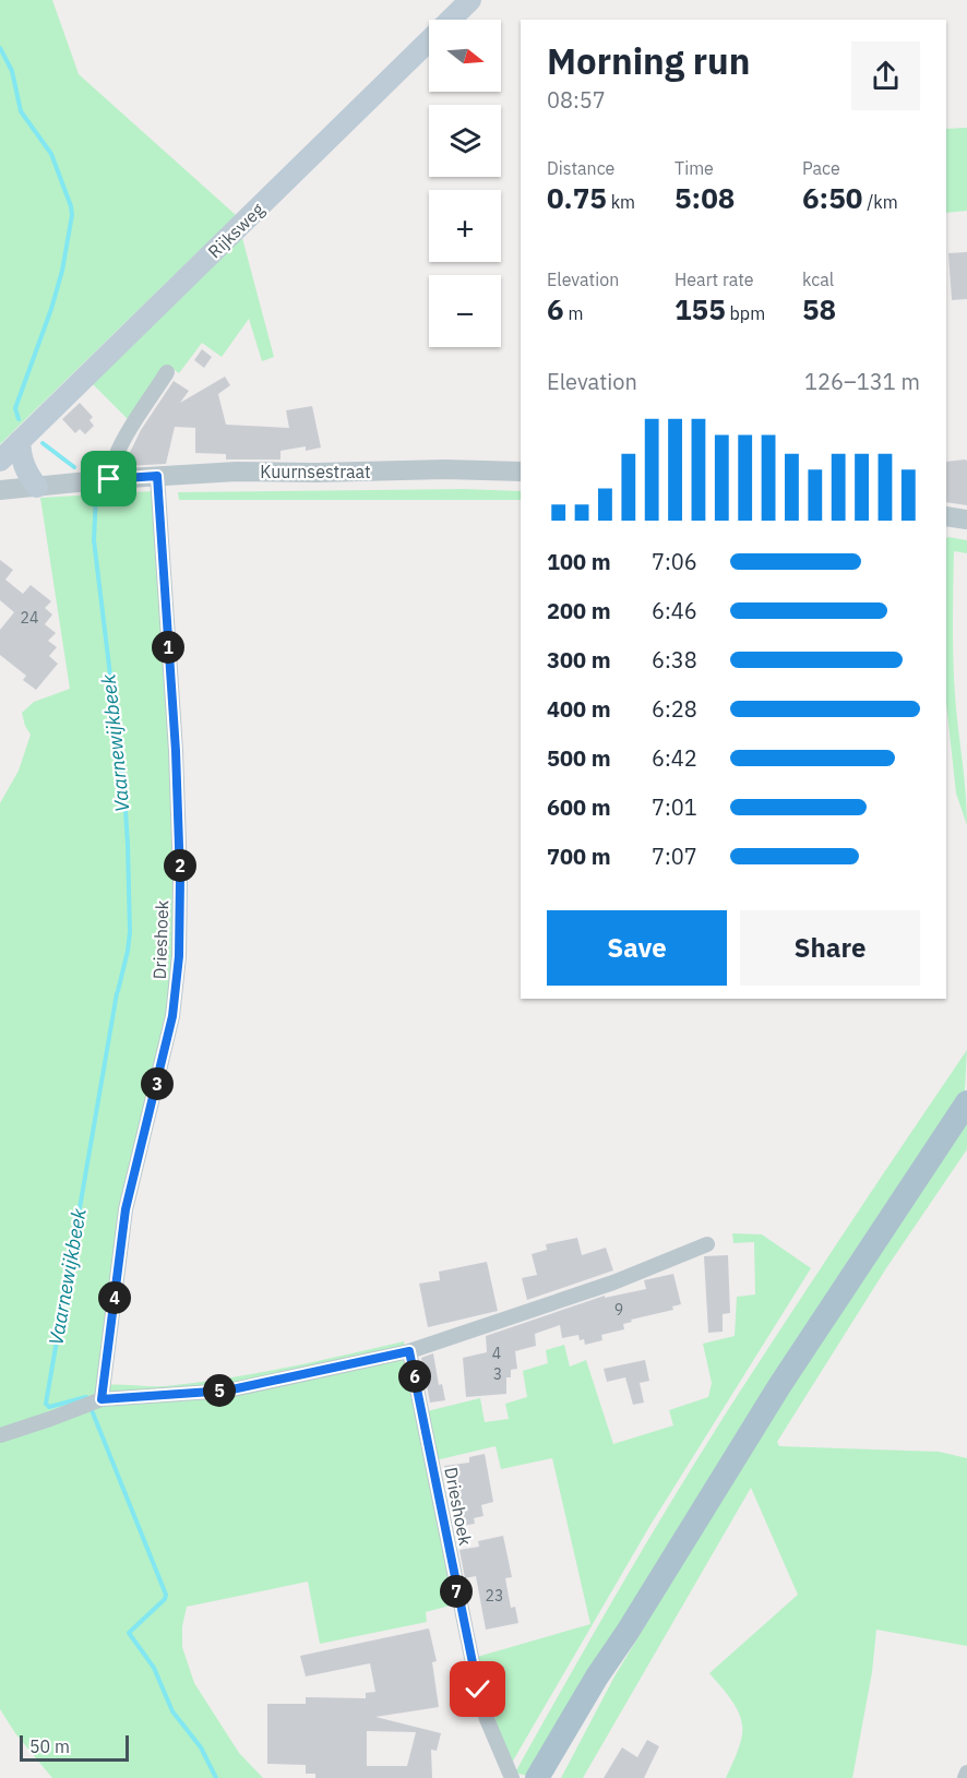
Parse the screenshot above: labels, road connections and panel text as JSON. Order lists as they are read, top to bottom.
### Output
{
  "streets": {
    "main road": ["Rijksweg"],
    "street": ["Kuurnsestraat", "Drieshoek"]
  },
  "crossings": [
    ["Kuurnsestraat", "Drieshoek"]
  ],
  "water": ["Vaarnewijkbeek"],
  "house_numbers": [
    "24",
    "9",
    "4",
    "3",
    "23"
  ],
  "scale_bar": "50 m",
  "north": "right",
  "page": {
    "map_buttons": ["+", "−"],
    "heading": ["Morning run", "08:57"],
    "stats": [
      ["Distance", "0.75 km"],
      ["Time", "5:08"],
      ["Pace", "6:50 /km"],
      ["Elevation", "6 m"],
      ["Heart rate", "155 bpm"],
      ["kcal", "58"]
    ],
    "chart": ["Elevation", "126–131 m"],
    "list": [
      {
        "name": "100 m",
        "note": "7:06"
      },
      {
        "name": "200 m",
        "note": "6:46"
      },
      {
        "name": "300 m",
        "note": "6:38"
      },
      {
        "name": "400 m",
        "note": "6:28"
      },
      {
        "name": "500 m",
        "note": "6:42"
      },
      {
        "name": "600 m",
        "note": "7:01"
      },
      {
        "name": "700 m",
        "note": "7:07"
      }
    ],
    "pins": [
      "1",
      "2",
      "3",
      "4",
      "6",
      "5",
      "7"
    ],
    "buttons": ["Save", "Share"],
    "scale": "50 m"
  }
}
